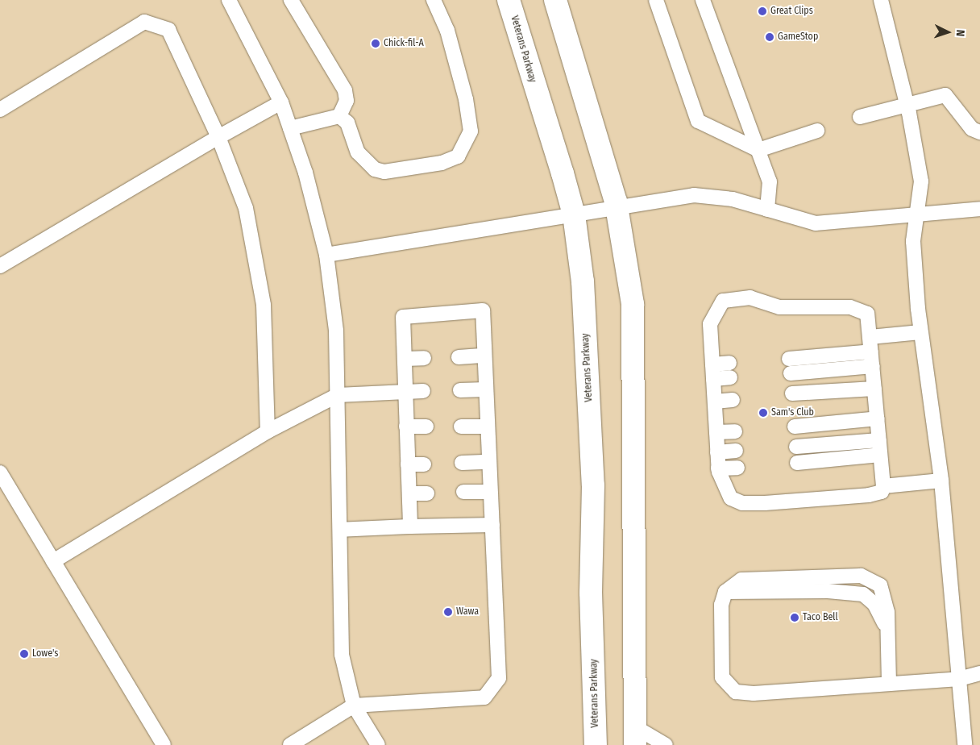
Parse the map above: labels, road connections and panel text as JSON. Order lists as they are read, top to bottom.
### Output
{
  "streets": {
    "main road": ["Veterans Parkway"]
  },
  "places": [
    "Great Clips",
    "GameStop",
    "Chick-fil-A",
    "Sam's Club",
    "Wawa",
    "Taco Bell",
    "Lowe's"
  ],
  "north": "right"
}
